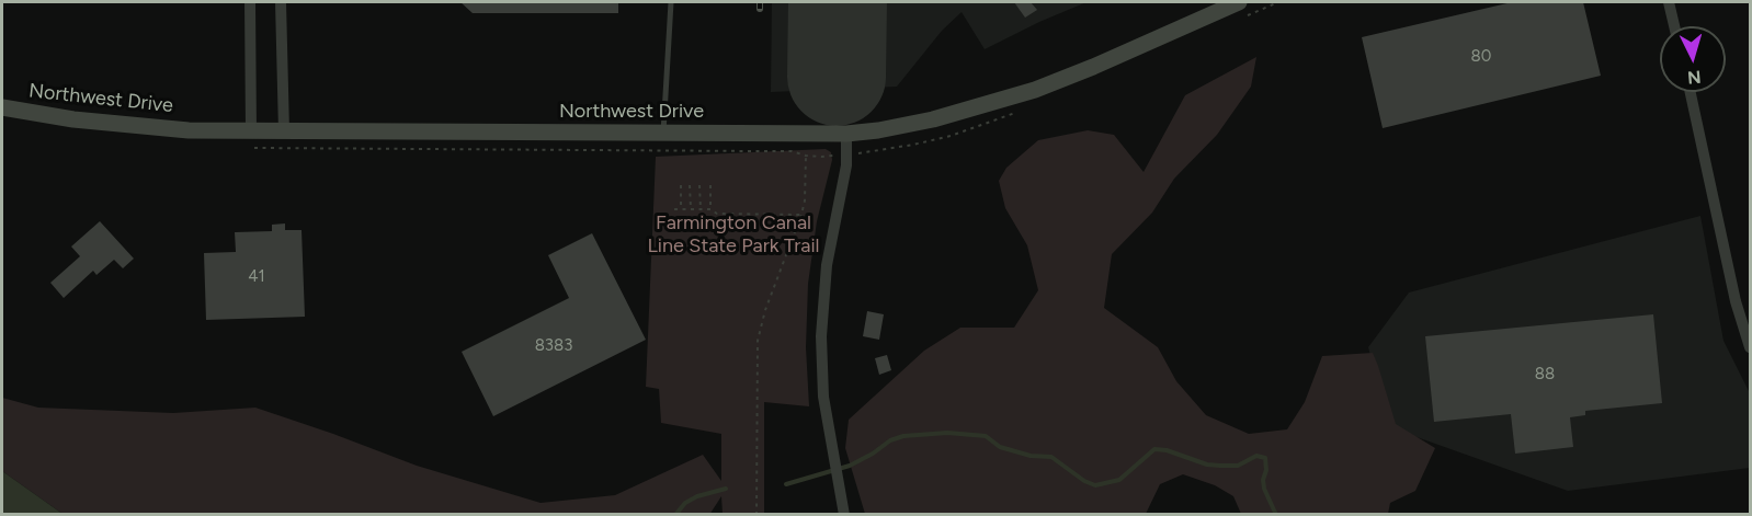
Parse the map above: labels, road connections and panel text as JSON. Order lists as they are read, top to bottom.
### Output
{
  "streets": {
    "main road": ["Northwest Drive"]
  },
  "parks": ["Farmington Canal Line State Park Trail"],
  "house_numbers": [
    "80",
    "41",
    "8383",
    "88"
  ],
  "north": "bottom"
}
